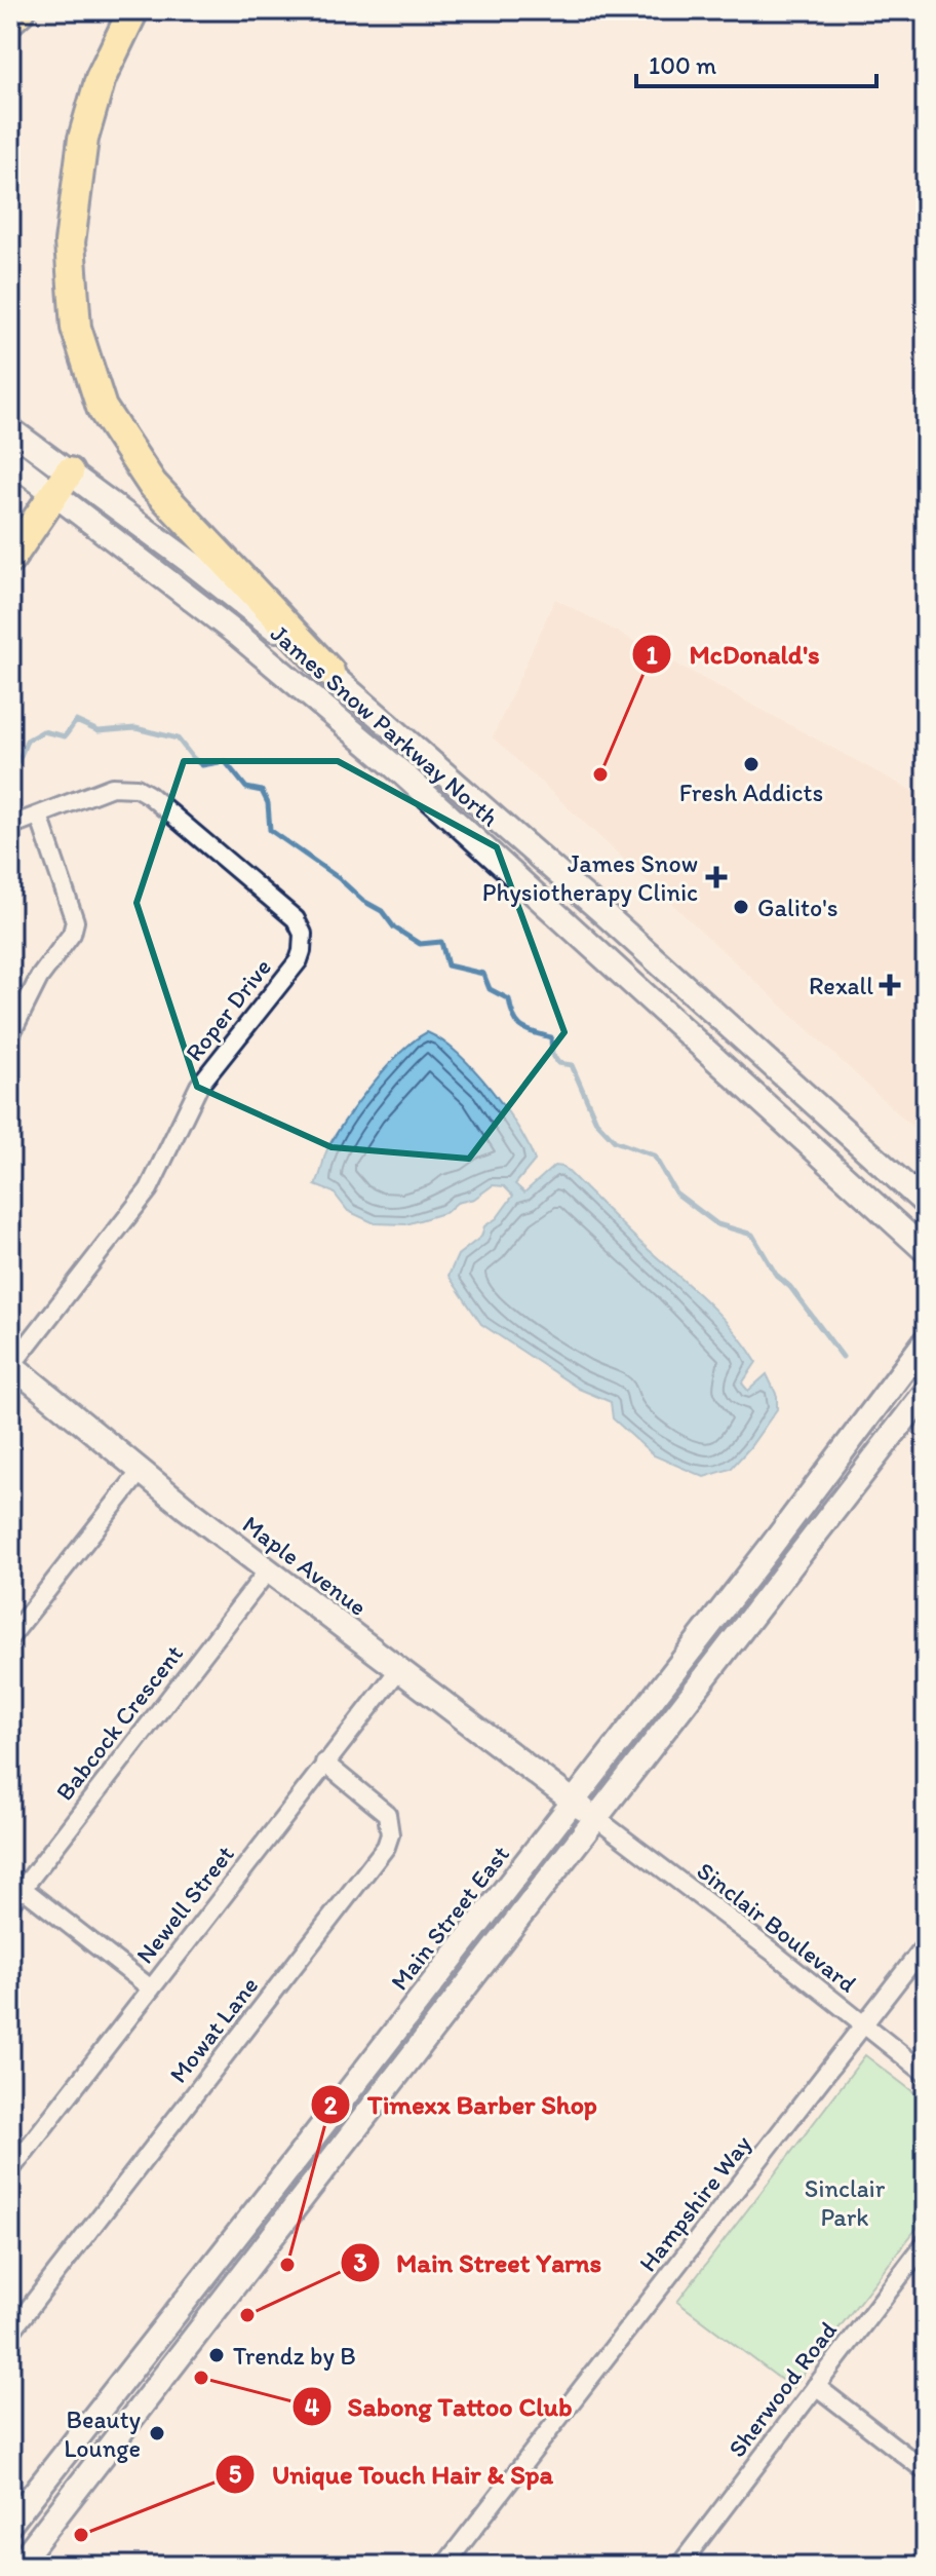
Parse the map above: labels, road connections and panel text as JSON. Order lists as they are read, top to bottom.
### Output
{
  "streets": {
    "main road": ["James Snow Parkway North", "Maple Avenue", "Main Street East"],
    "street": [
      "Roper Drive",
      "Babcock Crescent",
      "Newell Street",
      "Sinclair Boulevard",
      "Mowat Lane",
      "Hampshire Way",
      "Sherwood Road"
    ]
  },
  "crossings": [
    ["Roper Drive", "Maple Avenue"],
    ["Maple Avenue", "Babcock Crescent"],
    ["Maple Avenue", "Newell Street"],
    ["Maple Avenue", "Main Street East"],
    ["Maple Avenue", "Sinclair Boulevard"],
    ["Newell Street", "Mowat Lane"],
    ["Sinclair Boulevard", "Hampshire Way"]
  ],
  "parks": ["Sinclair Park"],
  "places": {
    "other": [
      "Fresh Addicts",
      "McDonald's",
      "Galito's",
      "Timexx Barber Shop",
      "Main Street Yarns",
      "Trendz by B",
      "Sabong Tattoo Club",
      "Beauty Lounge",
      "Unique Touch Hair & Spa"
    ],
    "health": ["James Snow Physiotherapy Clinic", "Rexall"]
  },
  "scale_bar": "100 m"
}
